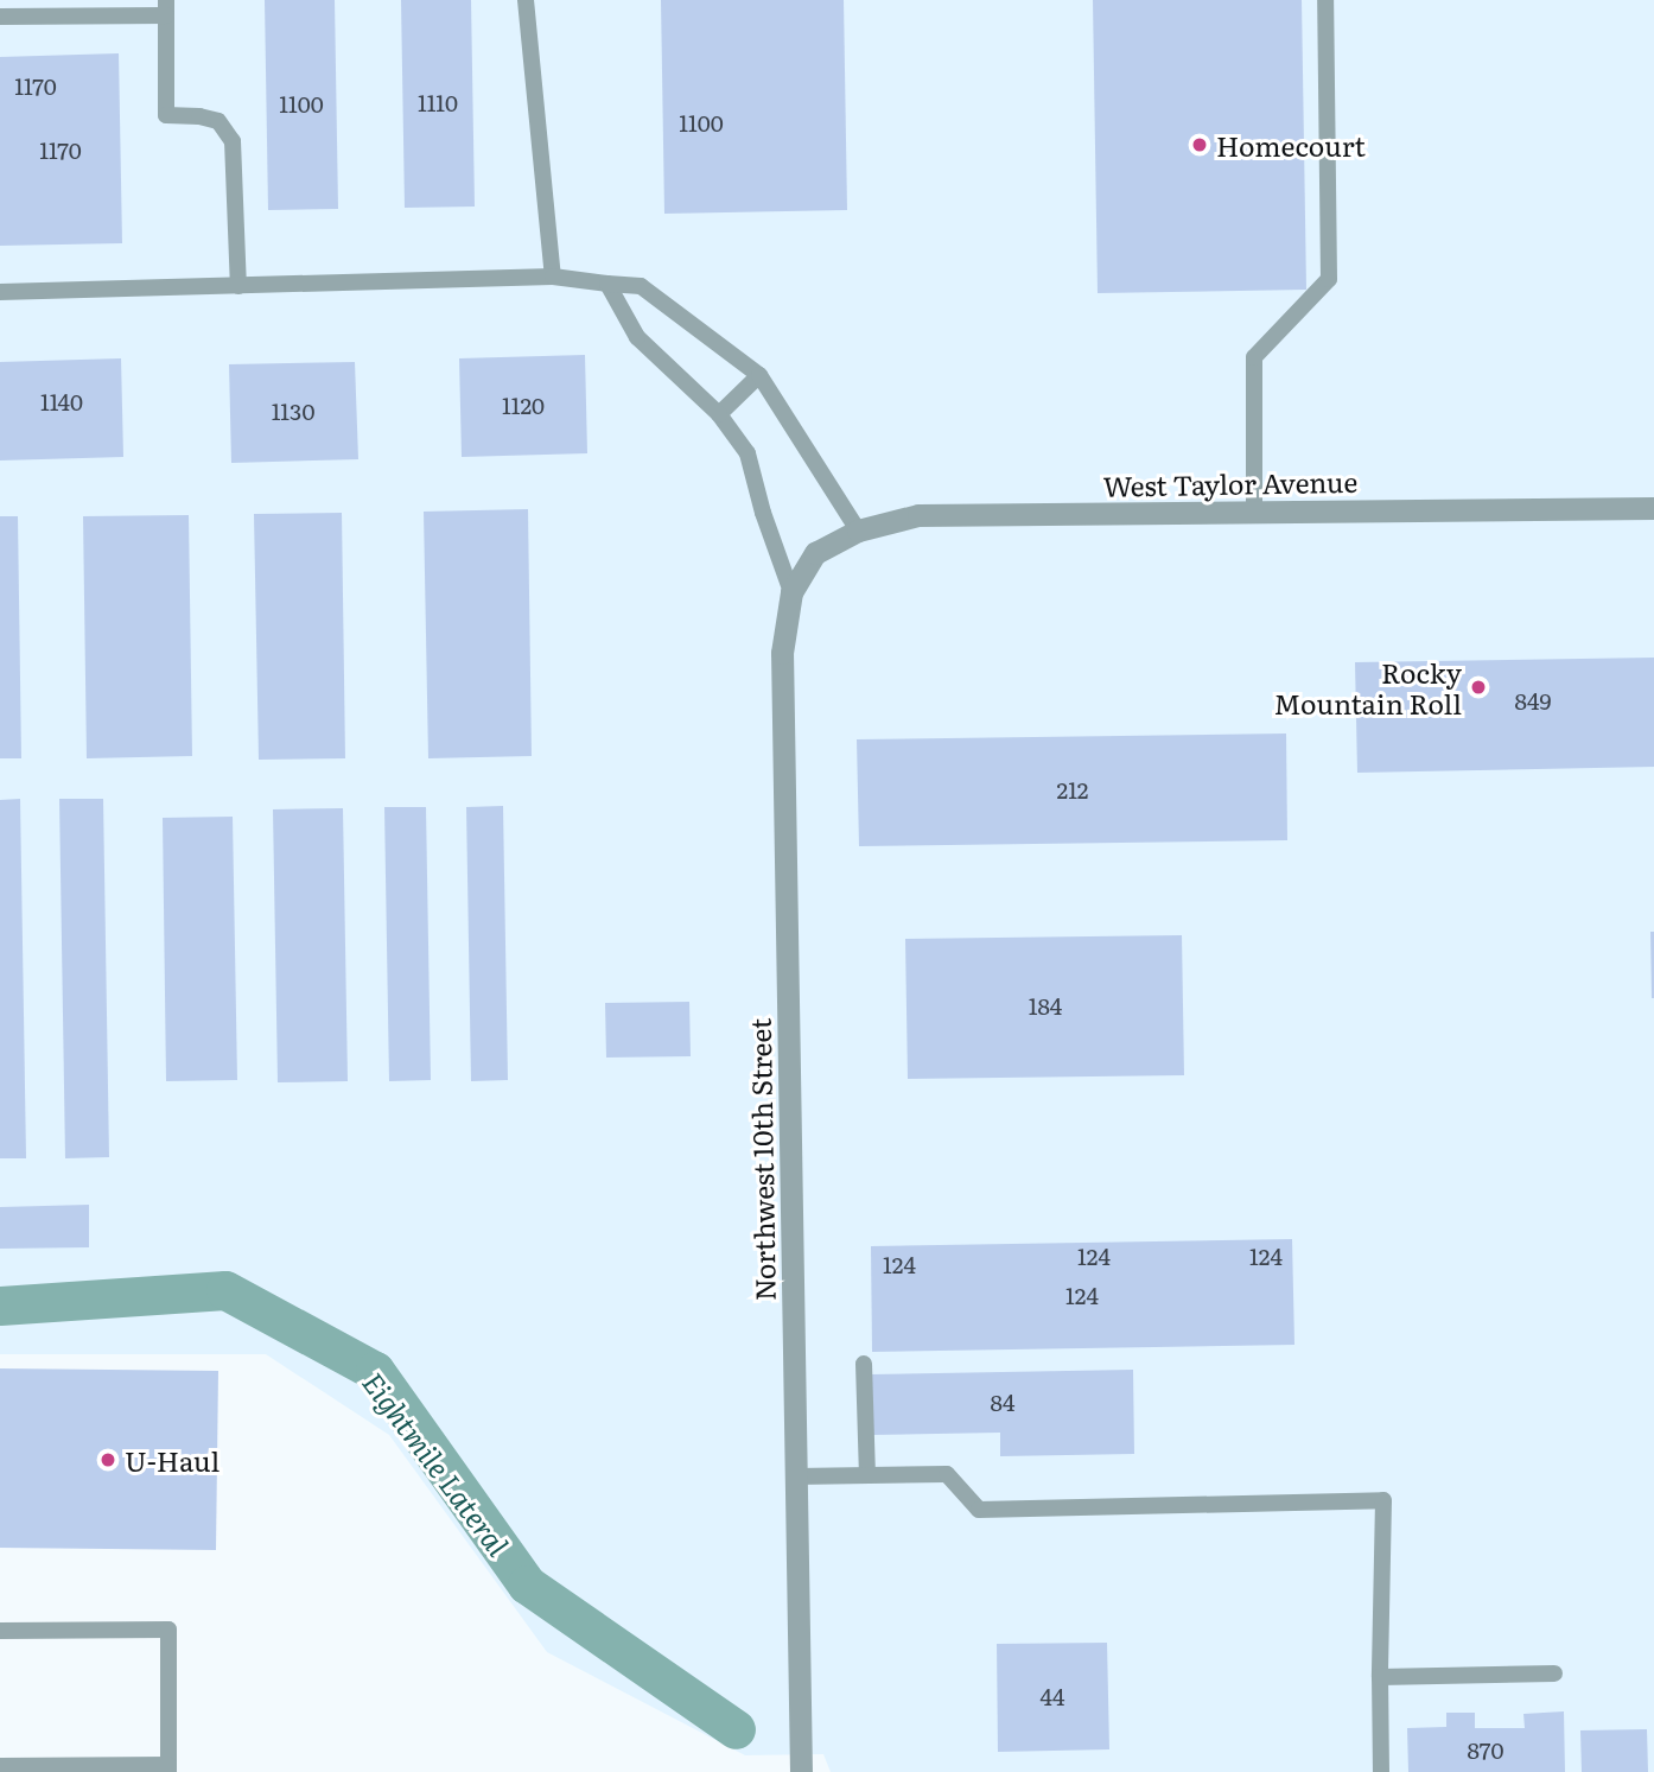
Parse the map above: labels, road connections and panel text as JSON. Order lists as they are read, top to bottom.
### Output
{
  "streets": {
    "street": ["West Taylor Avenue", "Northwest 10th Street"]
  },
  "crossings": [
    ["West Taylor Avenue", "Northwest 10th Street"]
  ],
  "water": ["Eightmile Lateral"],
  "places": ["Homecourt", "Rocky Mountain Roll", "U-Haul"],
  "house_numbers": [
    "1170",
    "1110",
    "1100",
    "1100",
    "1170",
    "1140",
    "1120",
    "1130",
    "849",
    "212",
    "184",
    "124",
    "124",
    "124",
    "124",
    "84",
    "44",
    "870"
  ]
}
